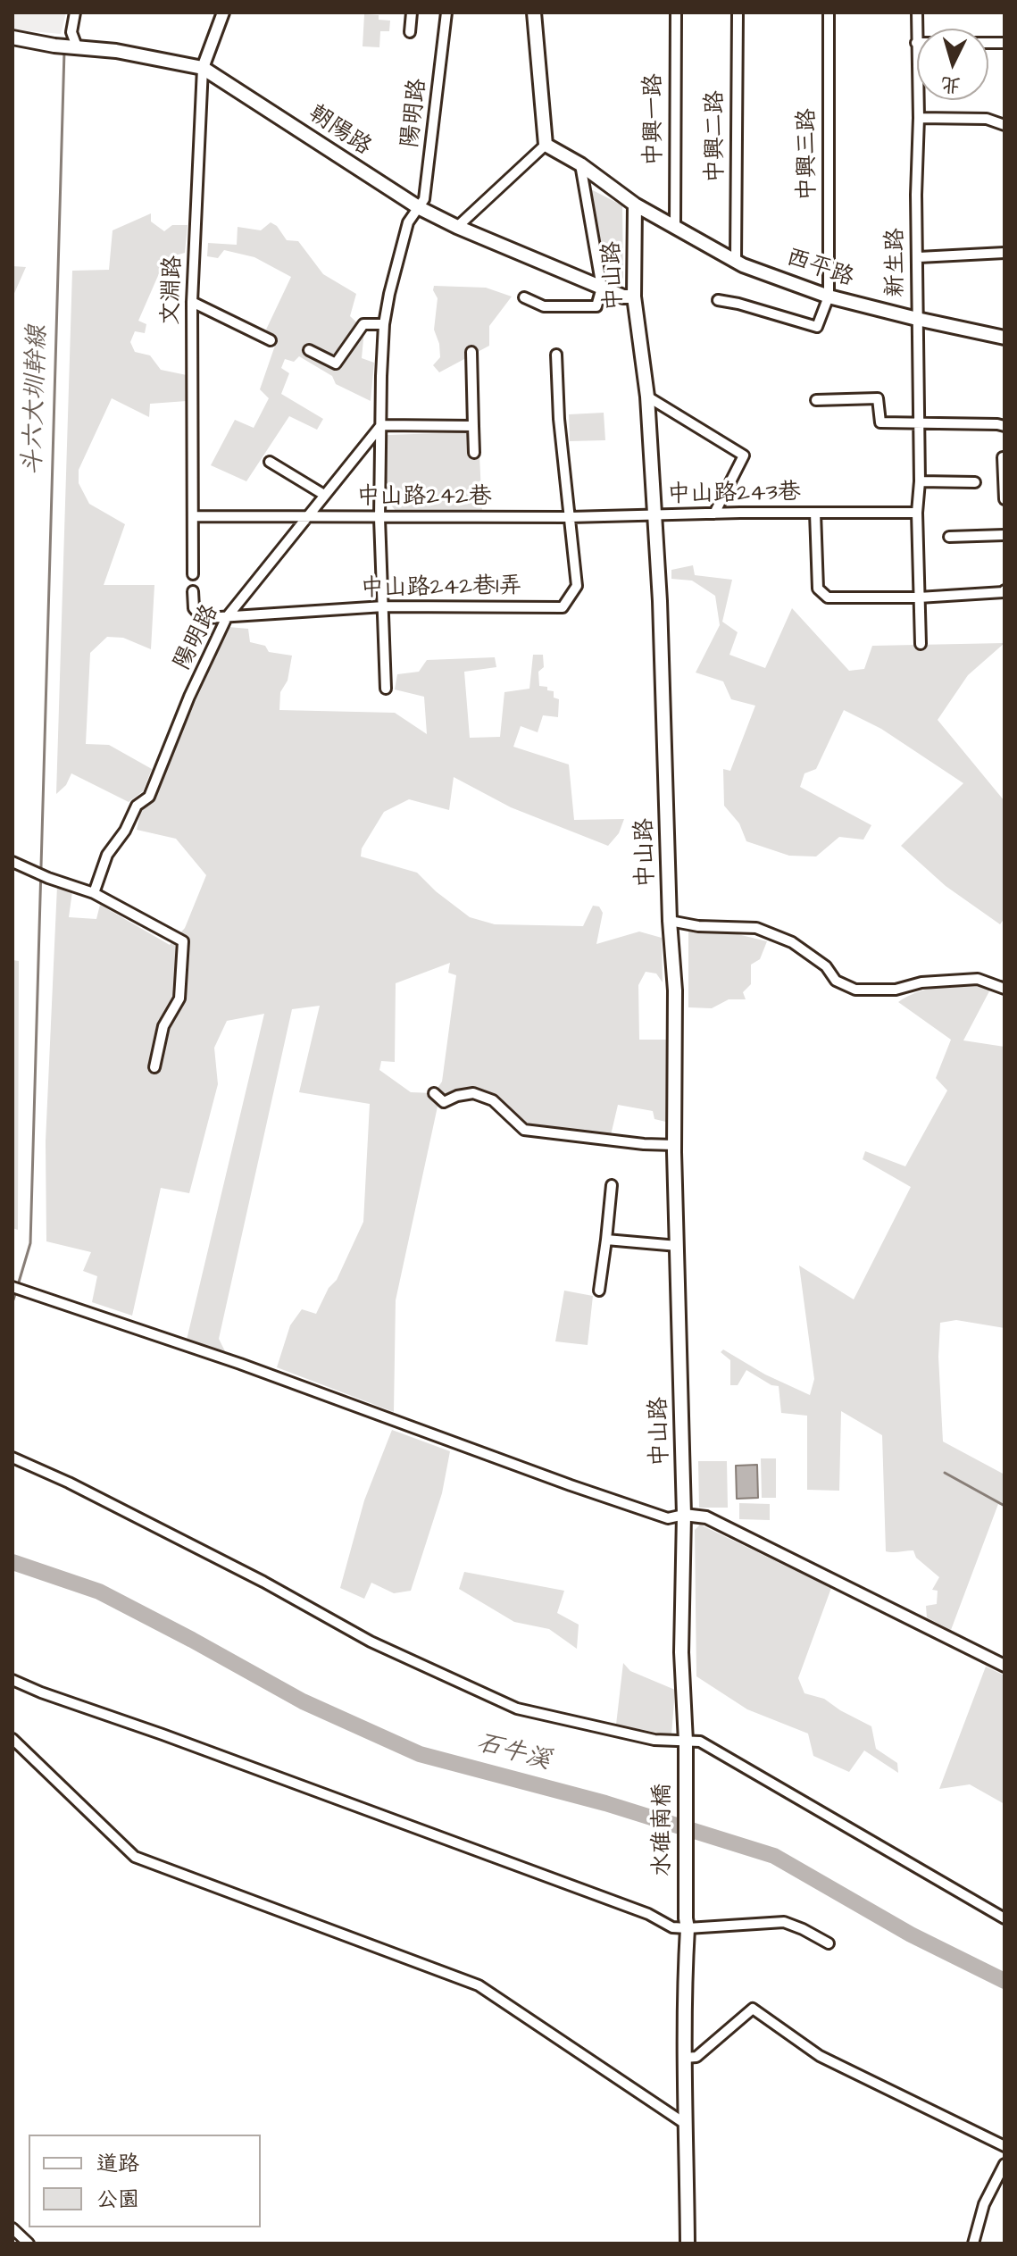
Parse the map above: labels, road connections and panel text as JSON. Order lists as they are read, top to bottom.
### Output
{
  "streets": {
    "main road": [
      "朝陽路",
      "西平路",
      "中山路",
      "水碓南橋"
    ],
    "street": [
      "陽明路",
      "中興一路",
      "中興二路",
      "中興三路",
      "新生路",
      "文淵路",
      "中山路243巷",
      "中山路242巷",
      "中山路242巷1弄"
    ]
  },
  "crossings": [
    ["陽明路", "朝陽路"],
    ["陽明路", "中山路242巷"],
    ["陽明路", "中山路242巷1弄"],
    ["中興一路", "西平路"],
    ["朝陽路", "中山路"],
    ["朝陽路", "文淵路"],
    ["中興二路", "西平路"],
    ["中興三路", "西平路"],
    ["新生路", "西平路"],
    ["新生路", "中山路243巷"],
    ["西平路", "中山路"],
    ["中山路", "中山路243巷"],
    ["中山路", "中山路242巷"],
    ["中山路", "水碓南橋"],
    ["文淵路", "中山路242巷"],
    ["中山路243巷", "中山路242巷"],
    ["中山路242巷", "中山路242巷1弄"]
  ],
  "water": ["斗六大圳幹線", "石牛溪"],
  "legend": ["道路", "公園"],
  "north": "bottom"
}
